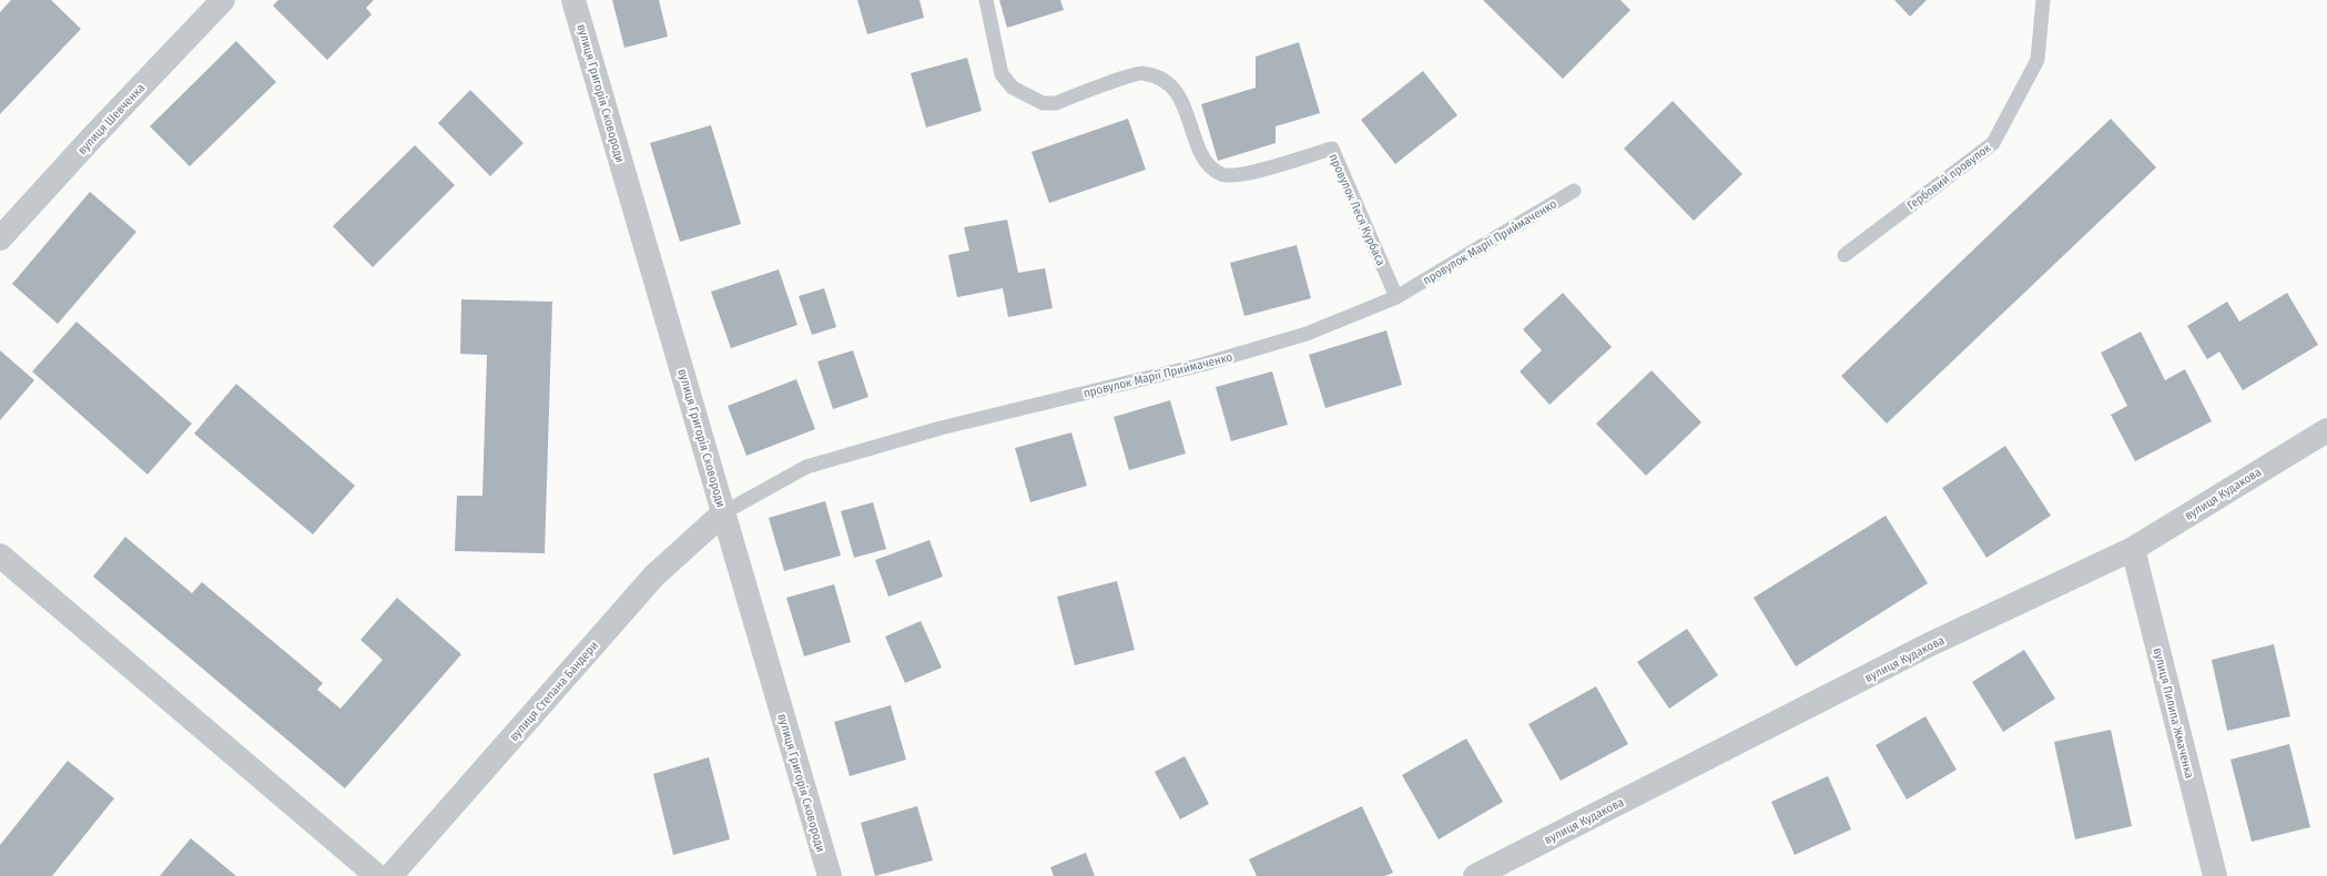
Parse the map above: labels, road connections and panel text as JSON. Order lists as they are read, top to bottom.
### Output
{
  "streets": {
    "street": [
      "вулиця Григорія Сковороди",
      "вулиця Шевченка",
      "вулиця Кудакова",
      "вулиця Степана Бандери",
      "вулиця Пилипа Жмаченка"
    ],
    "lane": ["Гербовий провулок", "провулок Леся Курбаса", "провулок Марії Приймаченко"]
  },
  "crossings": [
    ["вулиця Григорія Сковороди", "провулок Марії Приймаченко"],
    ["вулиця Григорія Сковороди", "вулиця Степана Бандери"],
    ["провулок Леся Курбаса", "провулок Марії Приймаченко"],
    ["провулок Марії Приймаченко", "вулиця Степана Бандери"],
    ["вулиця Кудакова", "вулиця Пилипа Жмаченка"]
  ]
}
